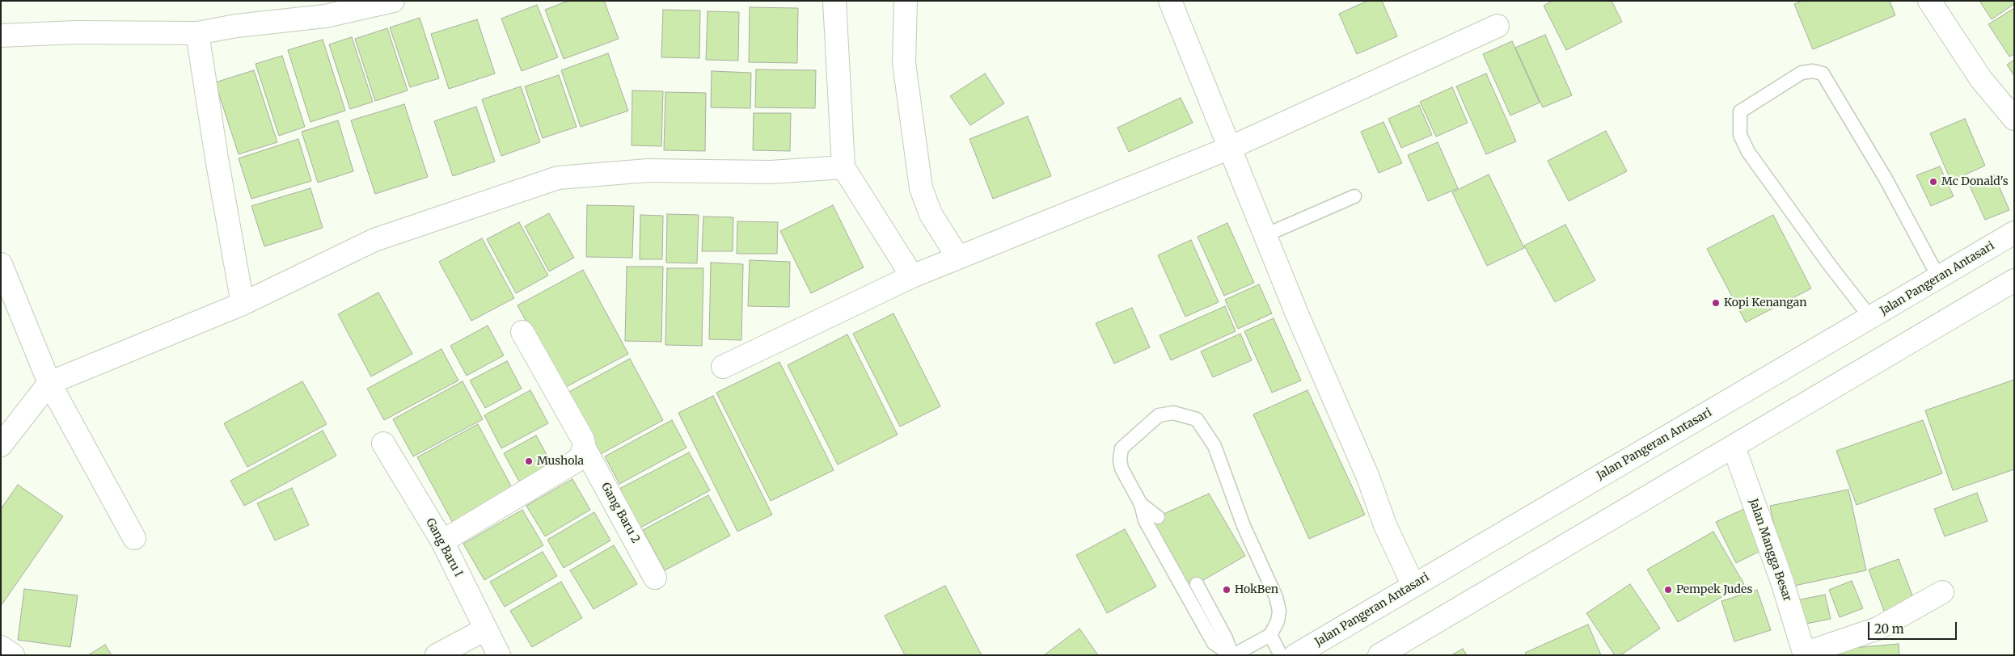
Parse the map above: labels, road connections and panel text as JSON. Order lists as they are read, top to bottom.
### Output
{
  "streets": {
    "street": [
      "Jalan Pangeran Antasari",
      "Gang Baru 2",
      "Gang Baru I",
      "Jalan Mangga Besar"
    ]
  },
  "places": [
    "Mc Donald's",
    "Kopi Kenangan",
    "Mushola",
    "HokBen",
    "Pempek Judes"
  ],
  "scale_bar": "20 m"
}
